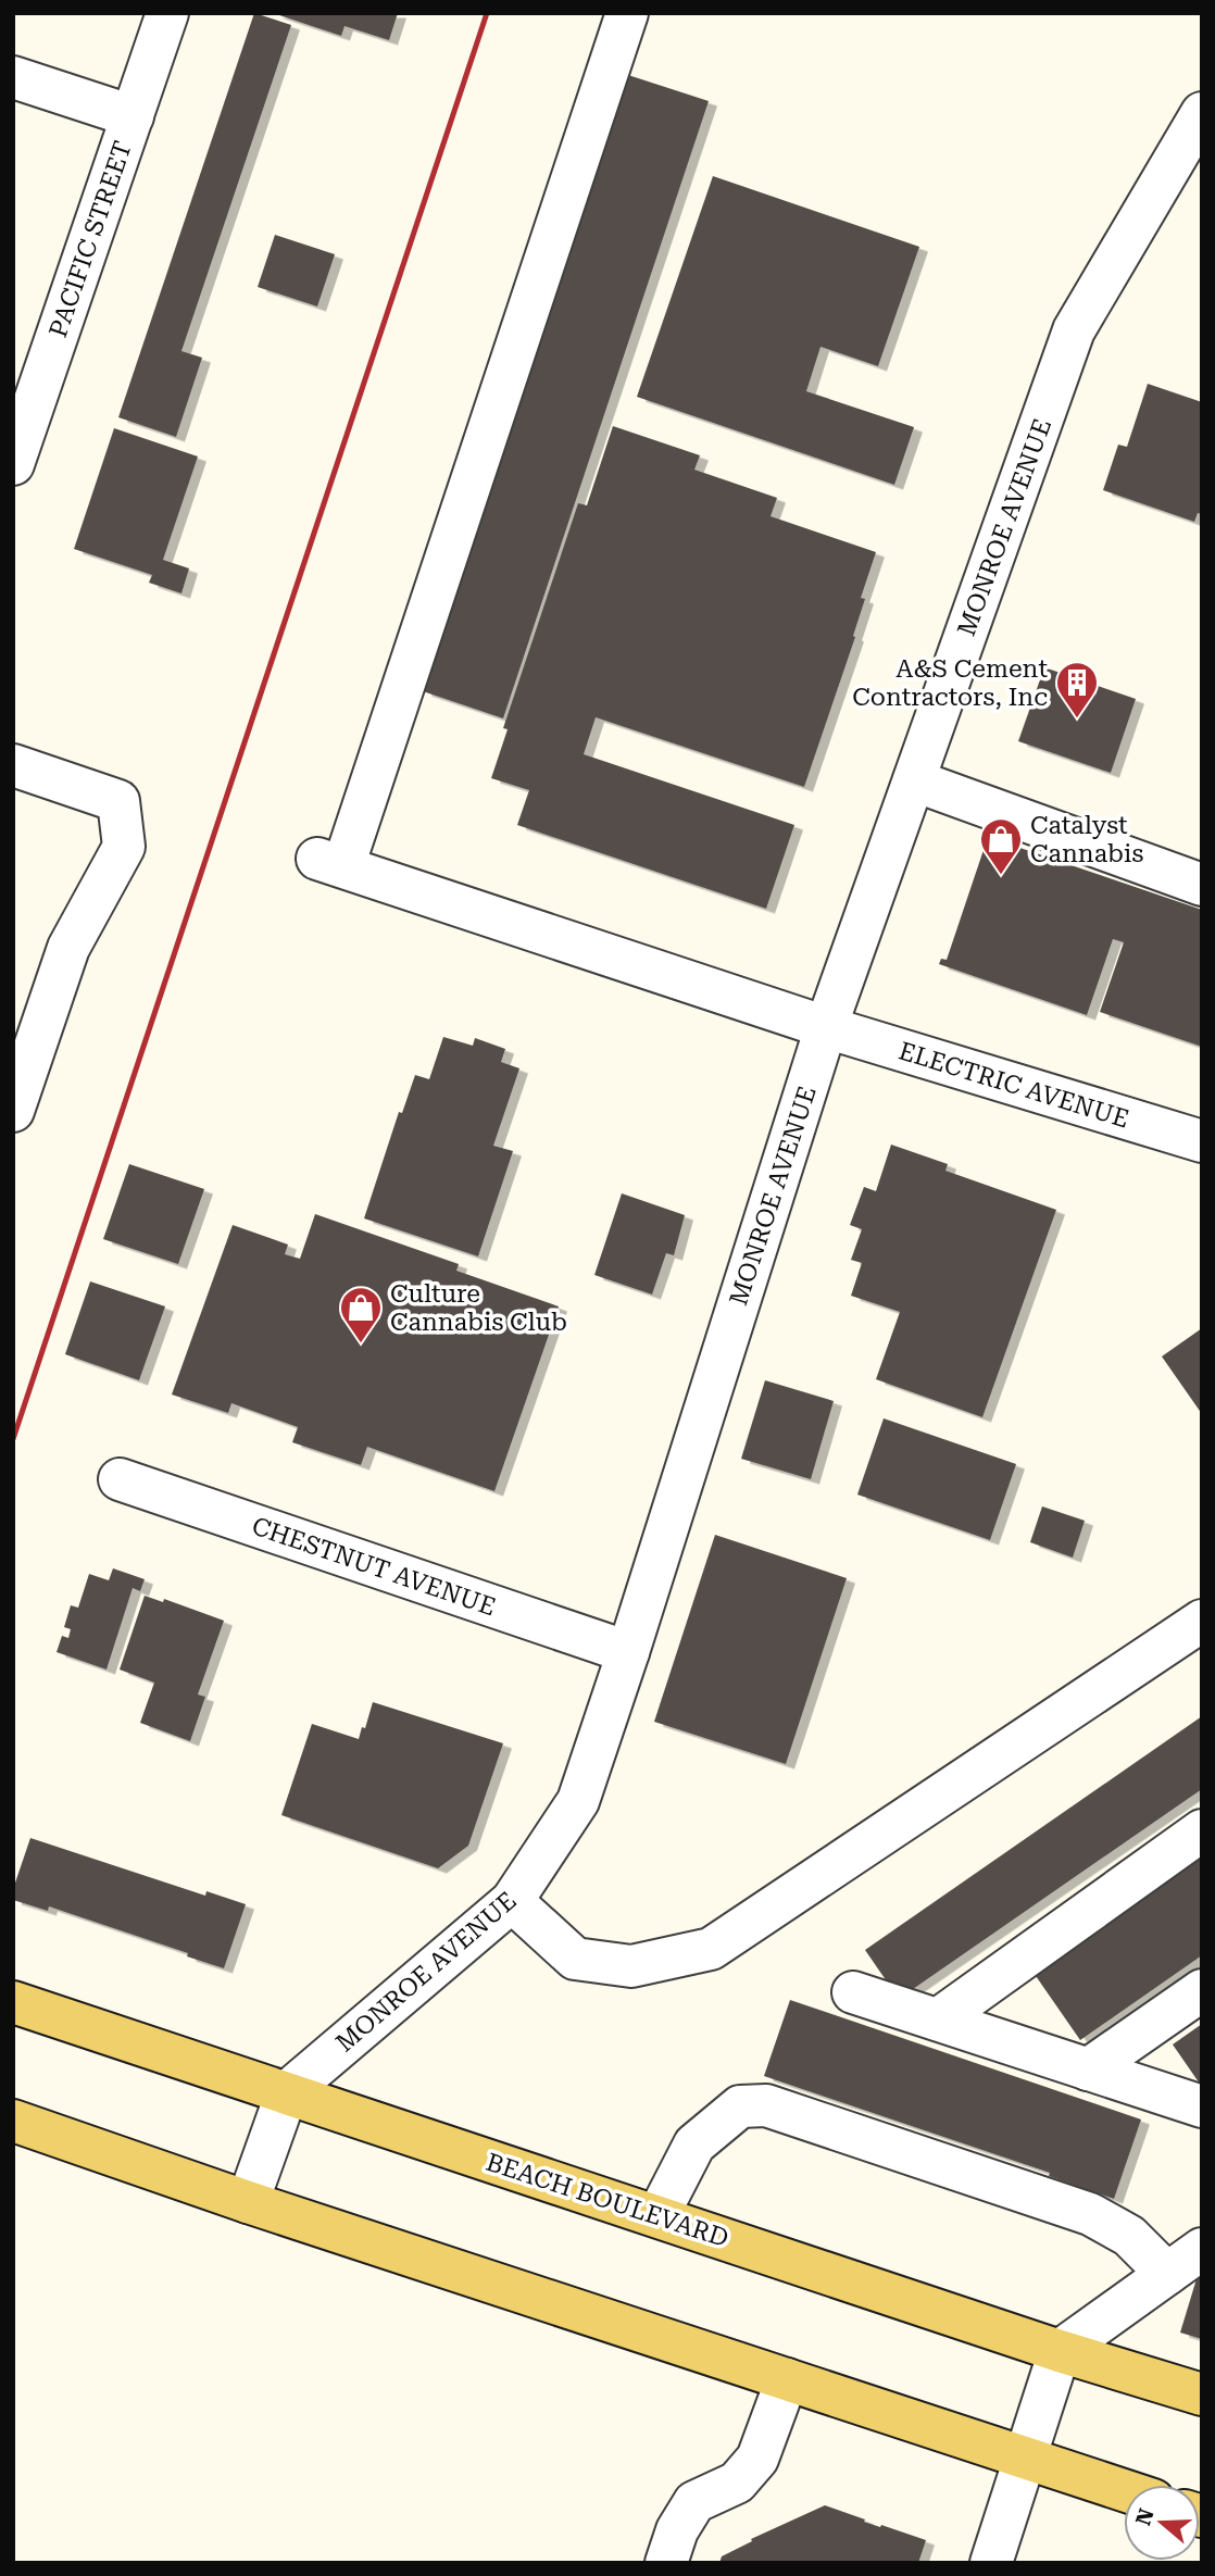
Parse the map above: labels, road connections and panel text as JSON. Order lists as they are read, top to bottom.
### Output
{
  "streets": {
    "main road": ["BEACH BOULEVARD"],
    "street": [
      "PACIFIC STREET",
      "MONROE AVENUE",
      "ELECTRIC AVENUE",
      "CHESTNUT AVENUE"
    ]
  },
  "crossings": [
    ["MONROE AVENUE", "ELECTRIC AVENUE"],
    ["MONROE AVENUE", "CHESTNUT AVENUE"],
    ["MONROE AVENUE", "BEACH BOULEVARD"]
  ],
  "places": {
    "building": ["A&S Cement Contractors, Inc"],
    "shop": ["Catalyst Cannabis", "Culture Cannabis Club"]
  },
  "north": "left"
}
